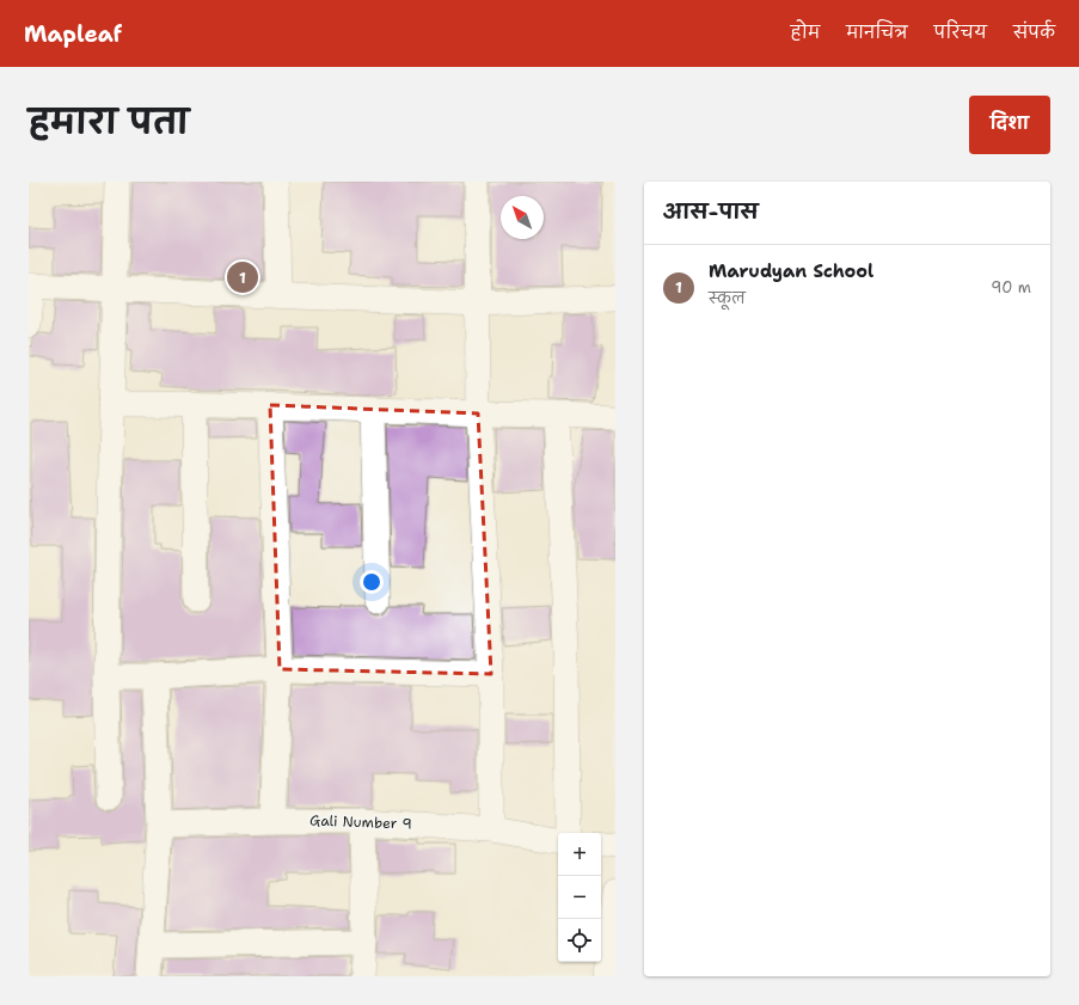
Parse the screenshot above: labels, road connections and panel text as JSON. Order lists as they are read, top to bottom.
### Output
{
  "streets": {
    "street": ["Gali Number 9"]
  },
  "north": "top left",
  "page": {
    "header": "Mapleaf",
    "nav": [
      "होम",
      "मानचित्र",
      "परिचय",
      "संपर्क"
    ],
    "title": "हमारा पता",
    "buttons": "दिशा",
    "heading": "आस-पास",
    "list": [
      {
        "mark": "1",
        "name": "Marudyan School",
        "note": "स्कूल",
        "value": "90 m"
      }
    ],
    "pins": "1",
    "map_buttons": ["+", "−"]
  }
}
